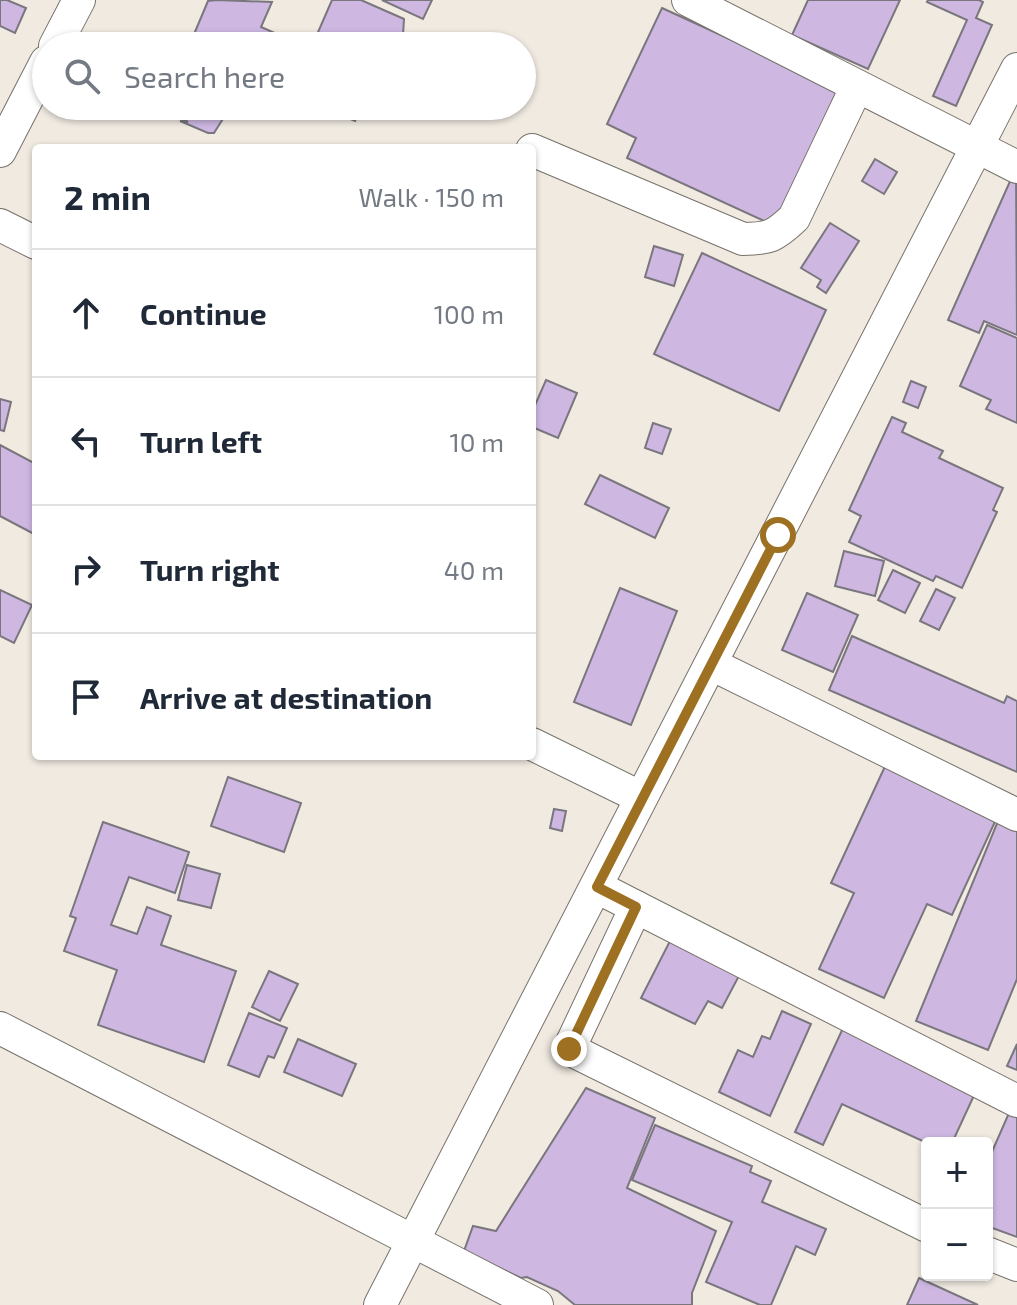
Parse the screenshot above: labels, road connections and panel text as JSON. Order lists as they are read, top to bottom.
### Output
{
  "page": {
    "search": "Search here",
    "heading": ["2 min", "Walk · 150 m"],
    "list": [
      ["Continue", "100 m"],
      ["Turn left", "10 m"],
      ["Turn right", "40 m"],
      "Arrive at destination"
    ],
    "map_buttons": ["+", "−"]
  }
}
